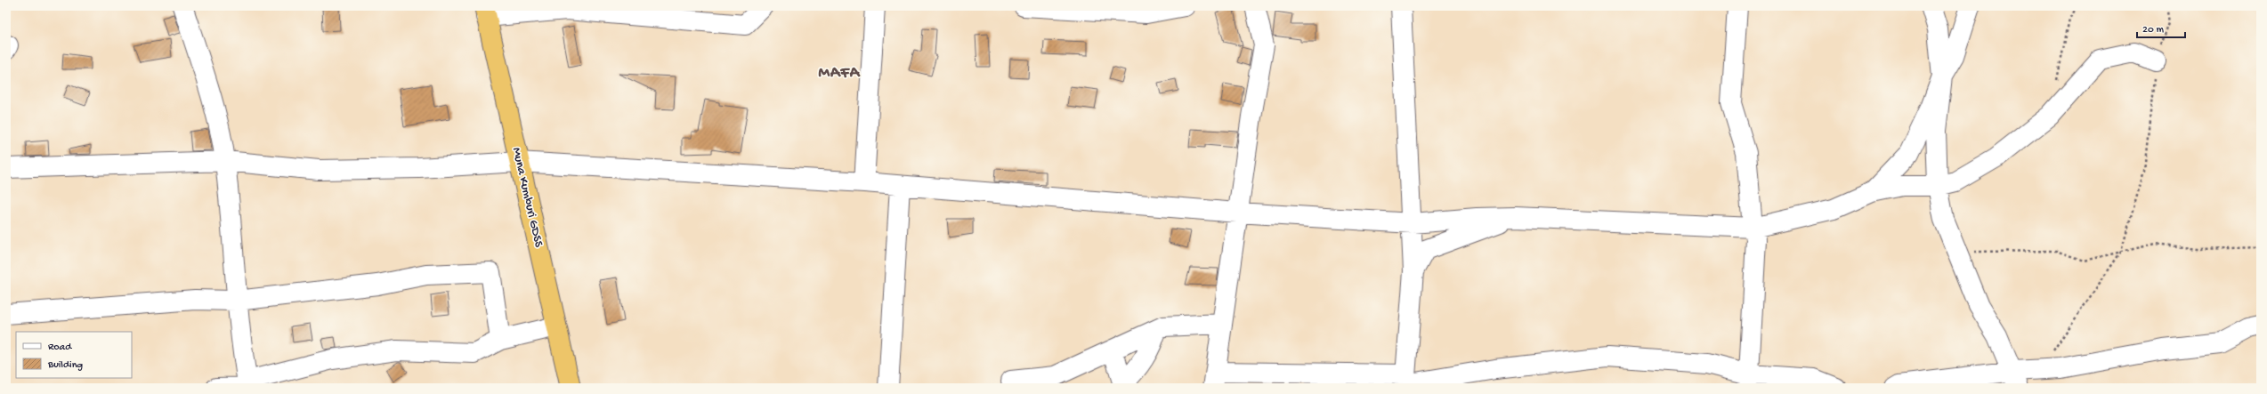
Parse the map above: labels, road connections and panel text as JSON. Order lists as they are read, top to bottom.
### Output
{
  "streets": {
    "highway": ["Muna Kumburi GDSS"]
  },
  "districts": ["MAFA"],
  "legend": ["Road", "Building"],
  "scale_bar": "20 m"
}
